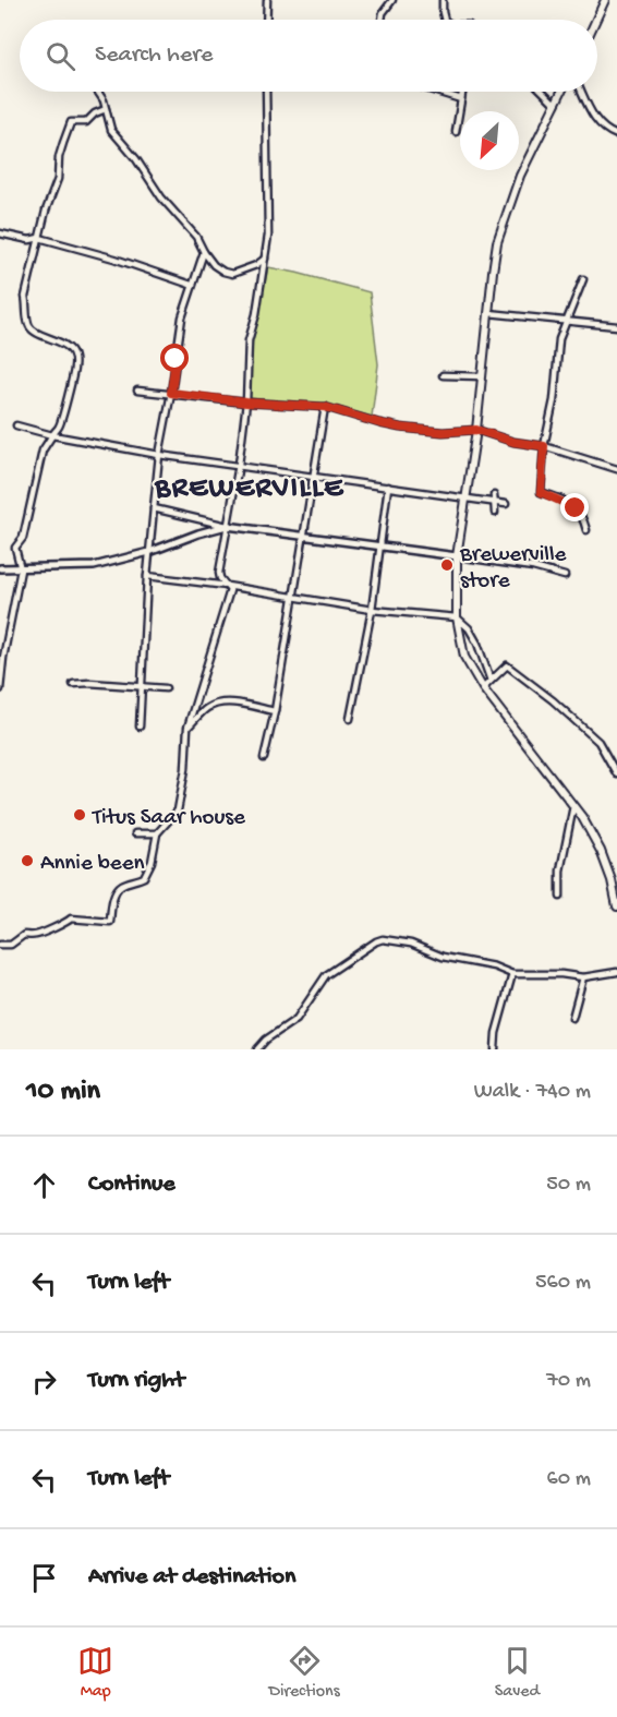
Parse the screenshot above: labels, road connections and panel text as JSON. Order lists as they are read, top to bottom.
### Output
{
  "districts": ["BREWERVILLE"],
  "places": ["Brewerville store", "Titus Saar house", "Annie been"],
  "north": "bottom left",
  "page": {
    "search": "Search here",
    "heading": ["10 min", "Walk · 740 m"],
    "list": [
      ["Continue", "50 m"],
      ["Turn left", "560 m"],
      ["Turn right", "70 m"],
      ["Turn left", "60 m"],
      "Arrive at destination"
    ],
    "nav": ["Map", "Directions", "Saved"]
  }
}
